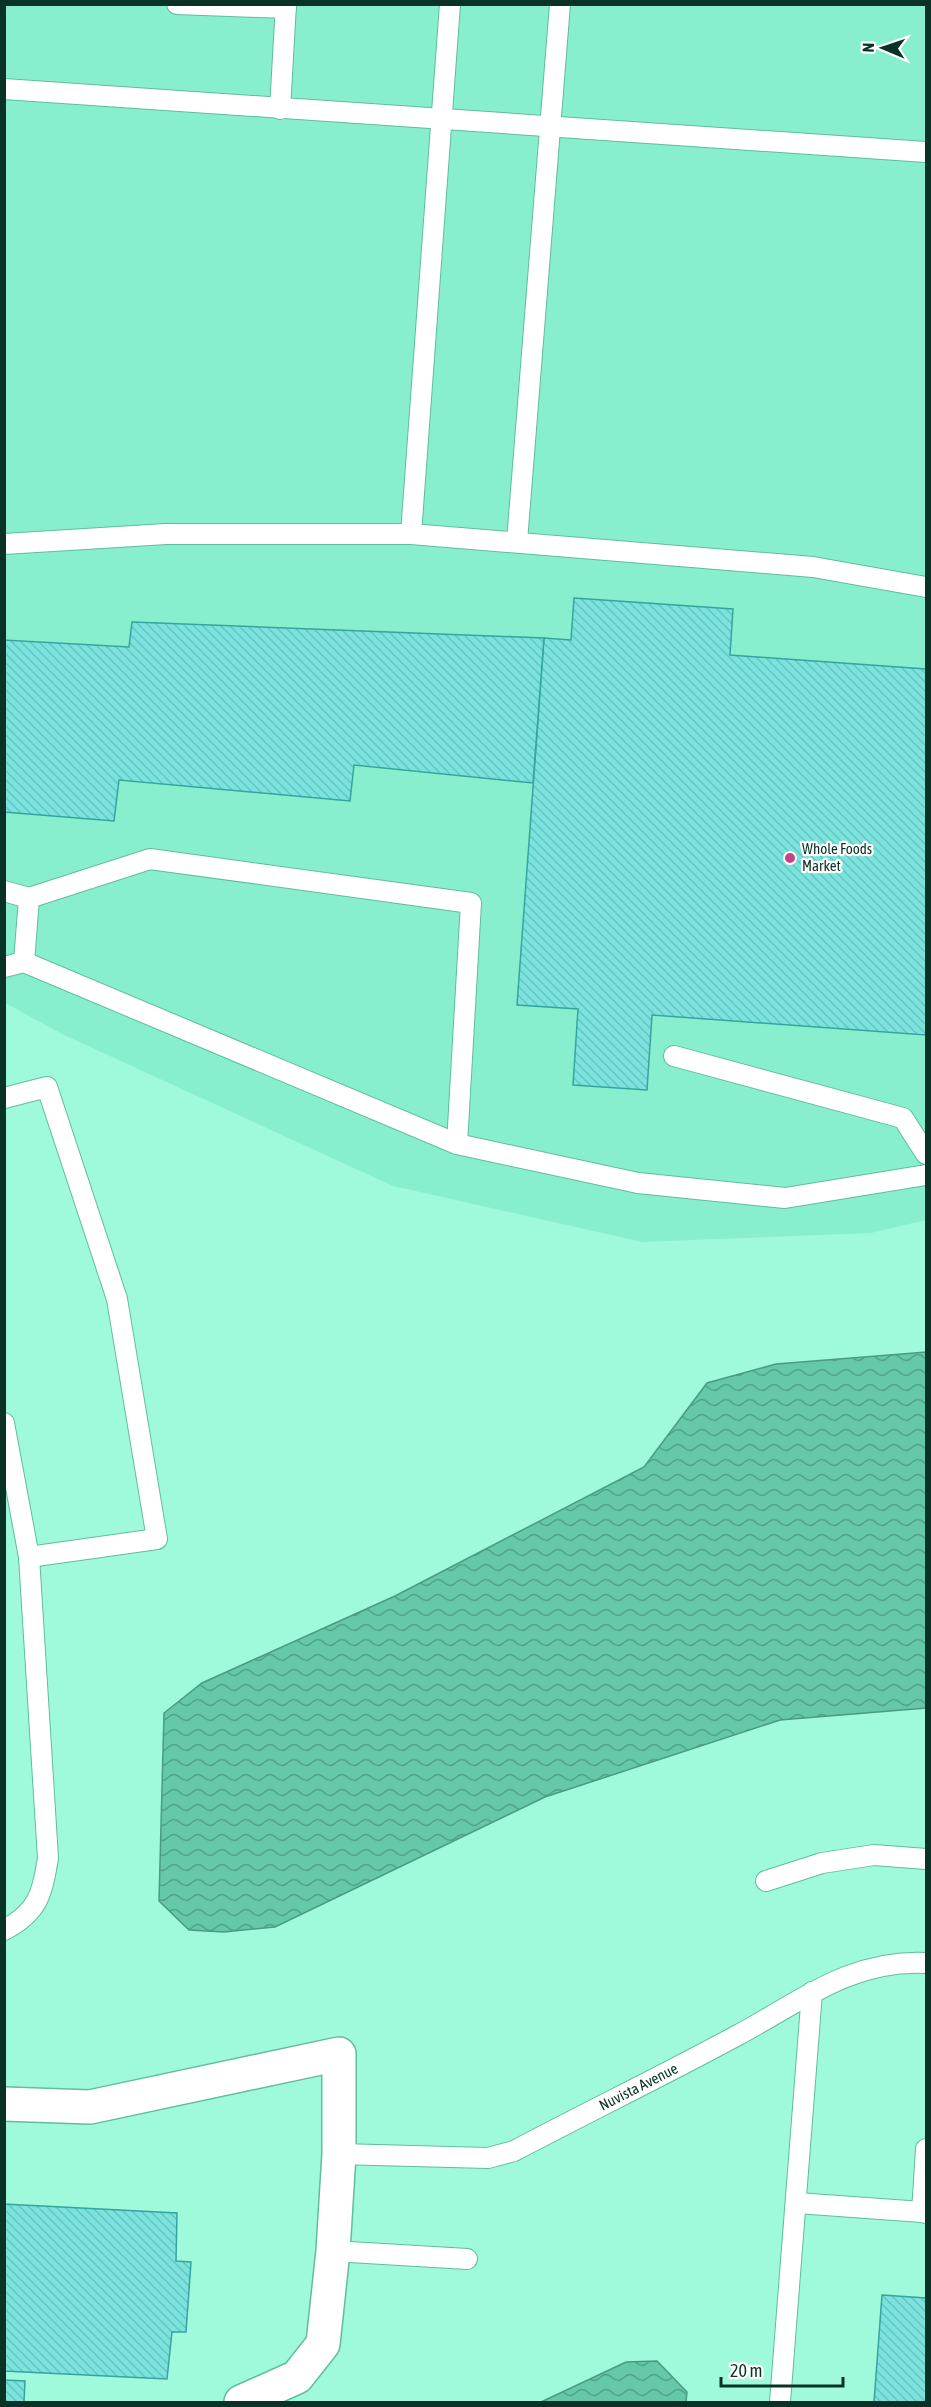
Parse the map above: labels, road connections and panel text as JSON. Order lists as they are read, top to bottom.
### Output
{
  "streets": {
    "lane": ["Nuvista Avenue"]
  },
  "places": ["Whole Foods Market"],
  "scale_bar": "20 m",
  "north": "left"
}
